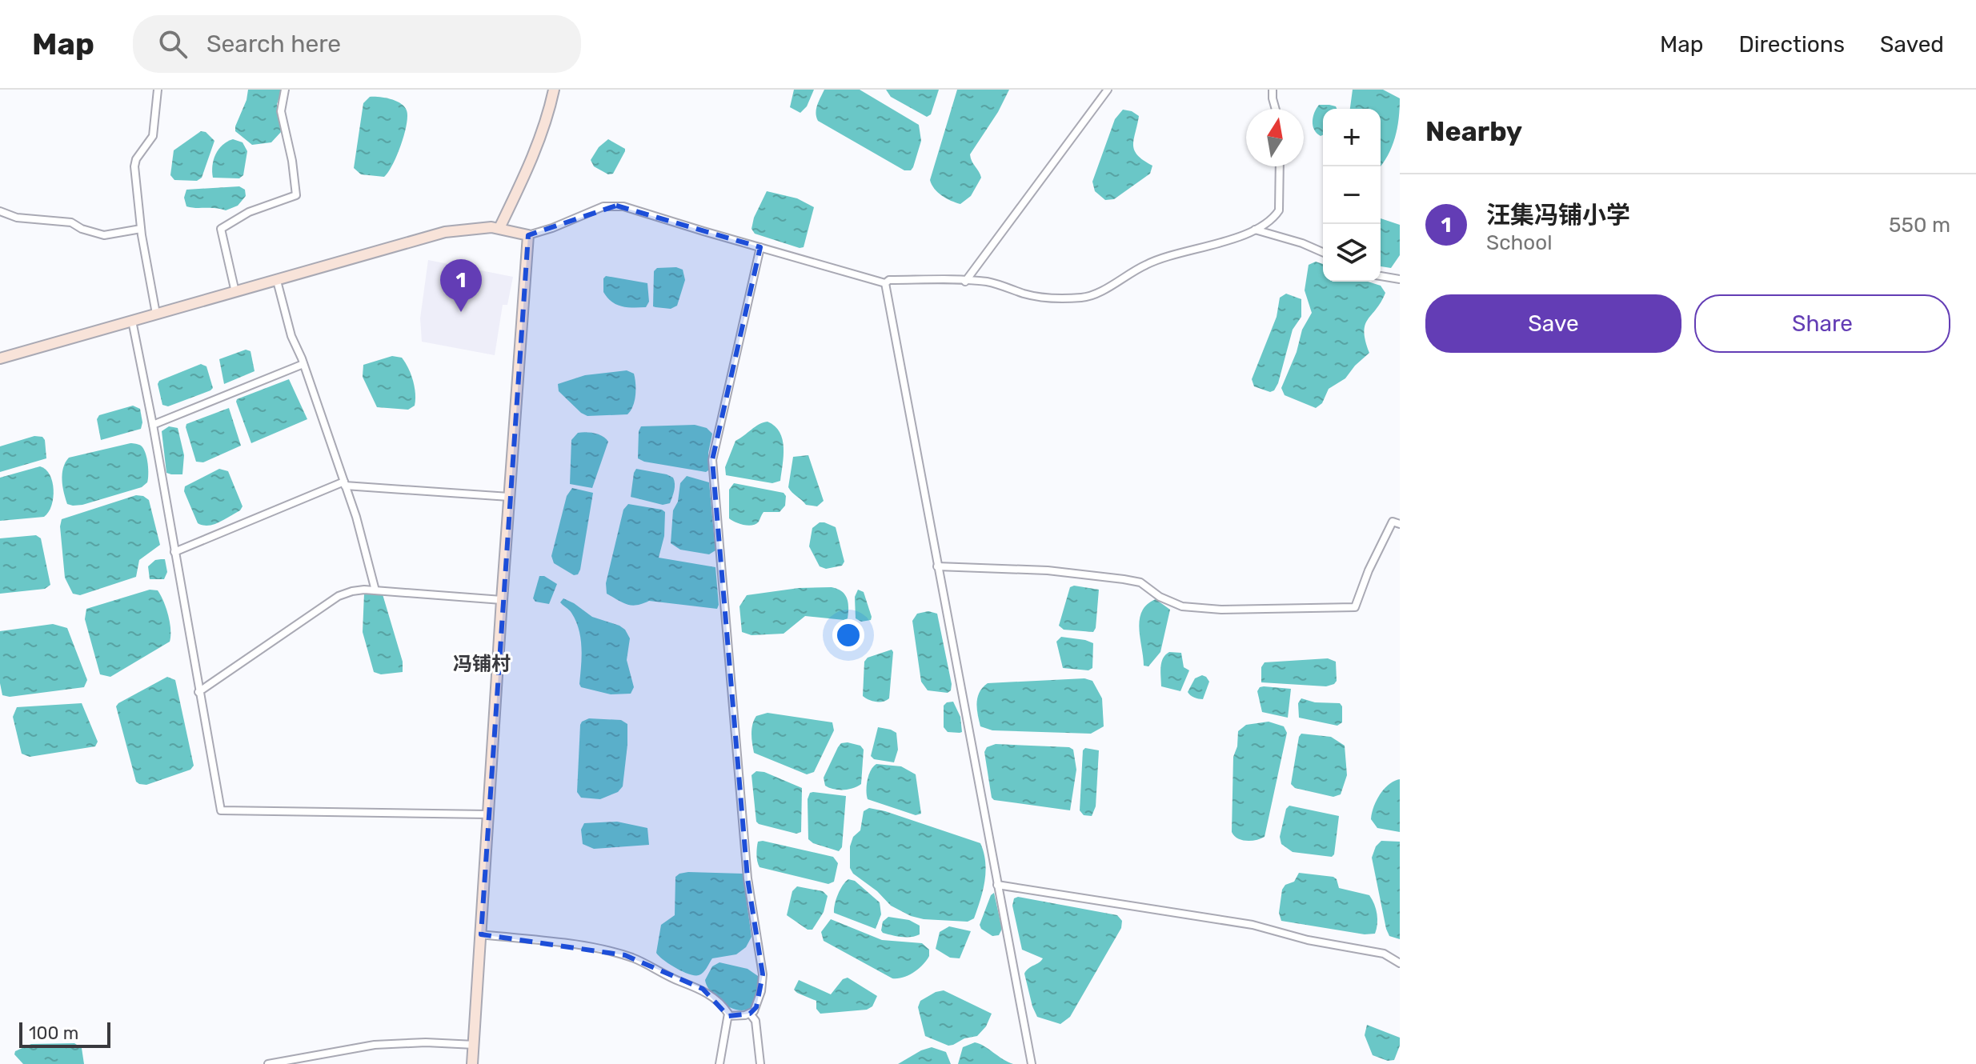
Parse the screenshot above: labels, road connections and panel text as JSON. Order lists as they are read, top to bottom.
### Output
{
  "districts": ["冯铺村"],
  "scale_bar": "100 m",
  "north": "top",
  "page": {
    "header": "Map",
    "search": "Search here",
    "nav": ["Map", "Directions", "Saved"],
    "heading": "Nearby",
    "map_buttons": ["+", "−"],
    "list": [
      {
        "mark": "1",
        "name": "汪集冯铺小学",
        "note": "School",
        "value": "550 m"
      }
    ],
    "pins": "1",
    "buttons": ["Save", "Share"],
    "scale": "100 m"
  }
}
